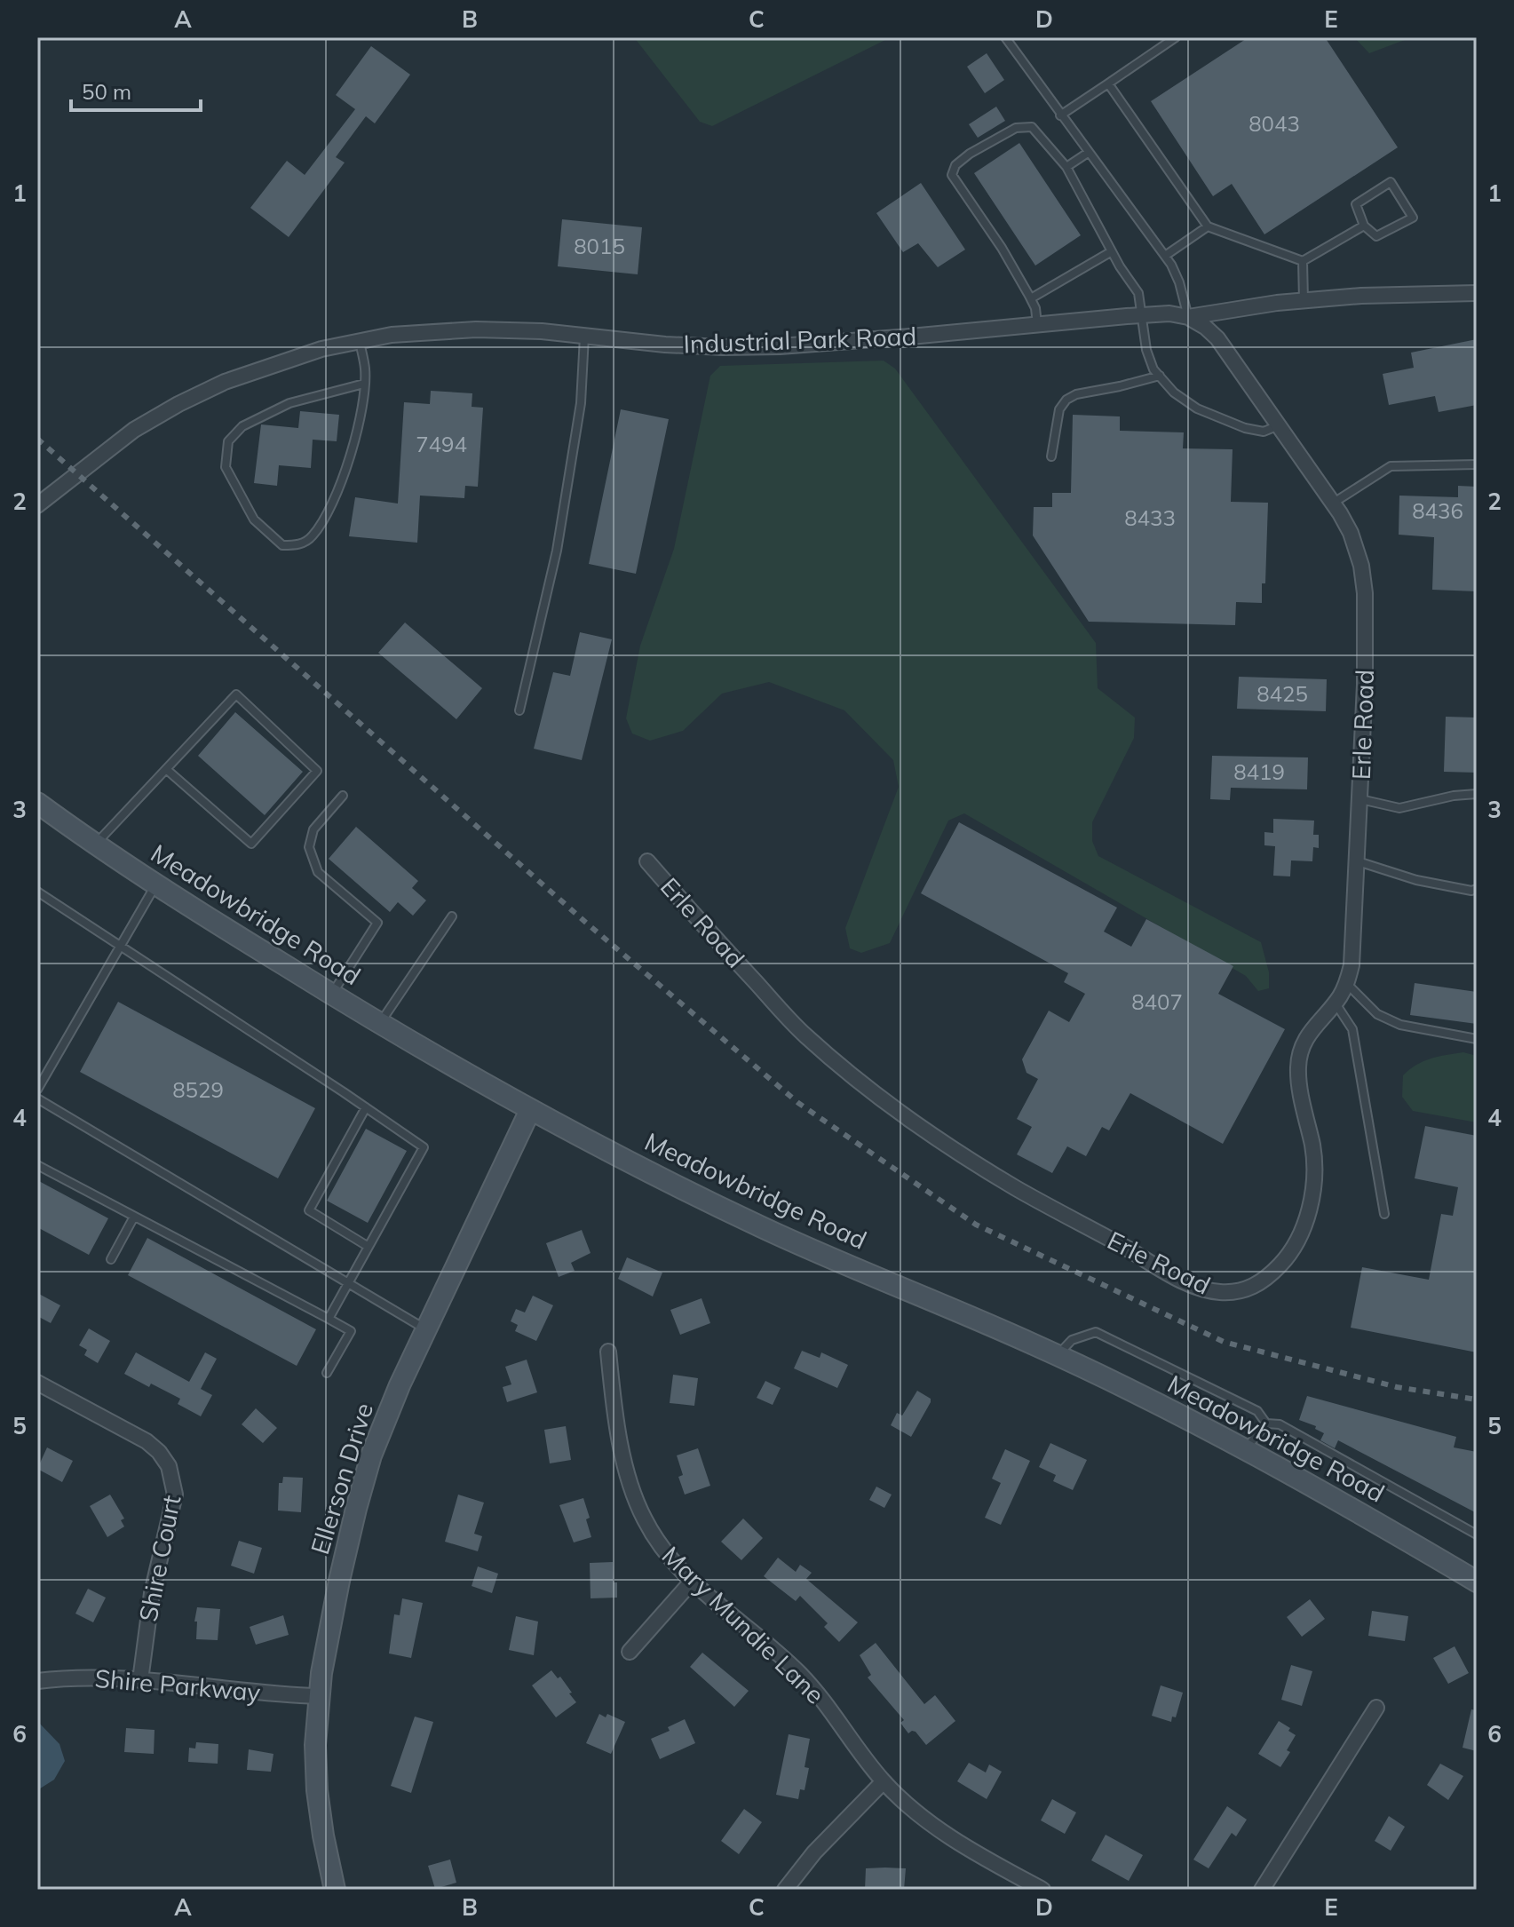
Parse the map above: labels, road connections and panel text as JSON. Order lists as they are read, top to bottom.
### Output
{
  "streets": {
    "main road": ["Meadowbridge Road", "Ellerson Drive"],
    "street": [
      "Industrial Park Road",
      "Erle Road",
      "Shire Court",
      "Mary Mundie Lane",
      "Shire Parkway"
    ]
  },
  "crossings": [
    ["Industrial Park Road", "Erle Road"],
    ["Meadowbridge Road", "Ellerson Drive"],
    ["Ellerson Drive", "Shire Parkway"],
    ["Shire Court", "Shire Parkway"]
  ],
  "house_numbers": [
    "8043",
    "8015",
    "7494",
    "8436",
    "8433",
    "8425",
    "8419",
    "8407",
    "8529"
  ],
  "scale_bar": "50 m",
  "grid": {
    "columns": [
      "A",
      "B",
      "C",
      "D",
      "E"
    ],
    "rows": [
      "1",
      "2",
      "3",
      "4",
      "5",
      "6"
    ]
  }
}
